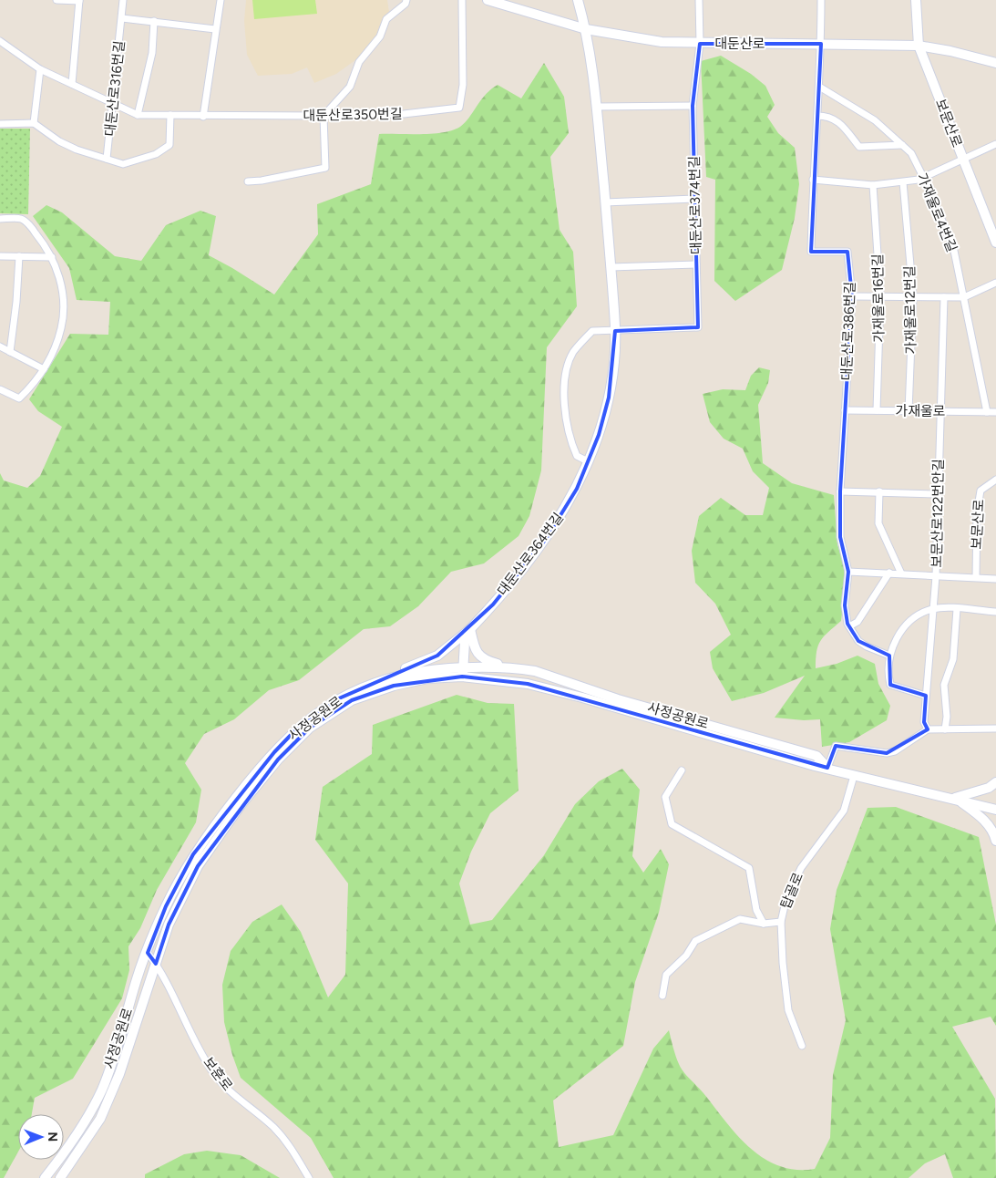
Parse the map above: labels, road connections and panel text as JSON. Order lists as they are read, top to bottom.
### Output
{
  "streets": {
    "main road": [
      "대둔산로",
      "보문산로",
      "대둔산로364번길",
      "사정공원로"
    ],
    "street": [
      "대둔산로316번길",
      "대둔산로350번길",
      "대둔산로374번길",
      "가재울로4번길",
      "가재울로16번길",
      "가재울로12번길",
      "대둔산로386번길",
      "가재울로",
      "보문산로122번안길",
      "탑골로",
      "보훈로"
    ]
  },
  "crossings": [
    ["대둔산로", "보문산로"],
    ["대둔산로", "대둔산로374번길"],
    ["대둔산로", "대둔산로386번길"],
    ["대둔산로", "대둔산로364번길"],
    ["대둔산로316번길", "대둔산로350번길"],
    ["대둔산로374번길", "대둔산로364번길"],
    ["가재울로4번길", "대둔산로386번길"],
    ["가재울로4번길", "가재울로"],
    ["가재울로16번길", "가재울로"],
    ["가재울로12번길", "가재울로"],
    ["대둔산로386번길", "가재울로"],
    ["가재울로", "보문산로122번안길"],
    ["대둔산로364번길", "사정공원로"],
    ["사정공원로", "탑골로"],
    ["사정공원로", "보훈로"]
  ],
  "north": "right"
}
